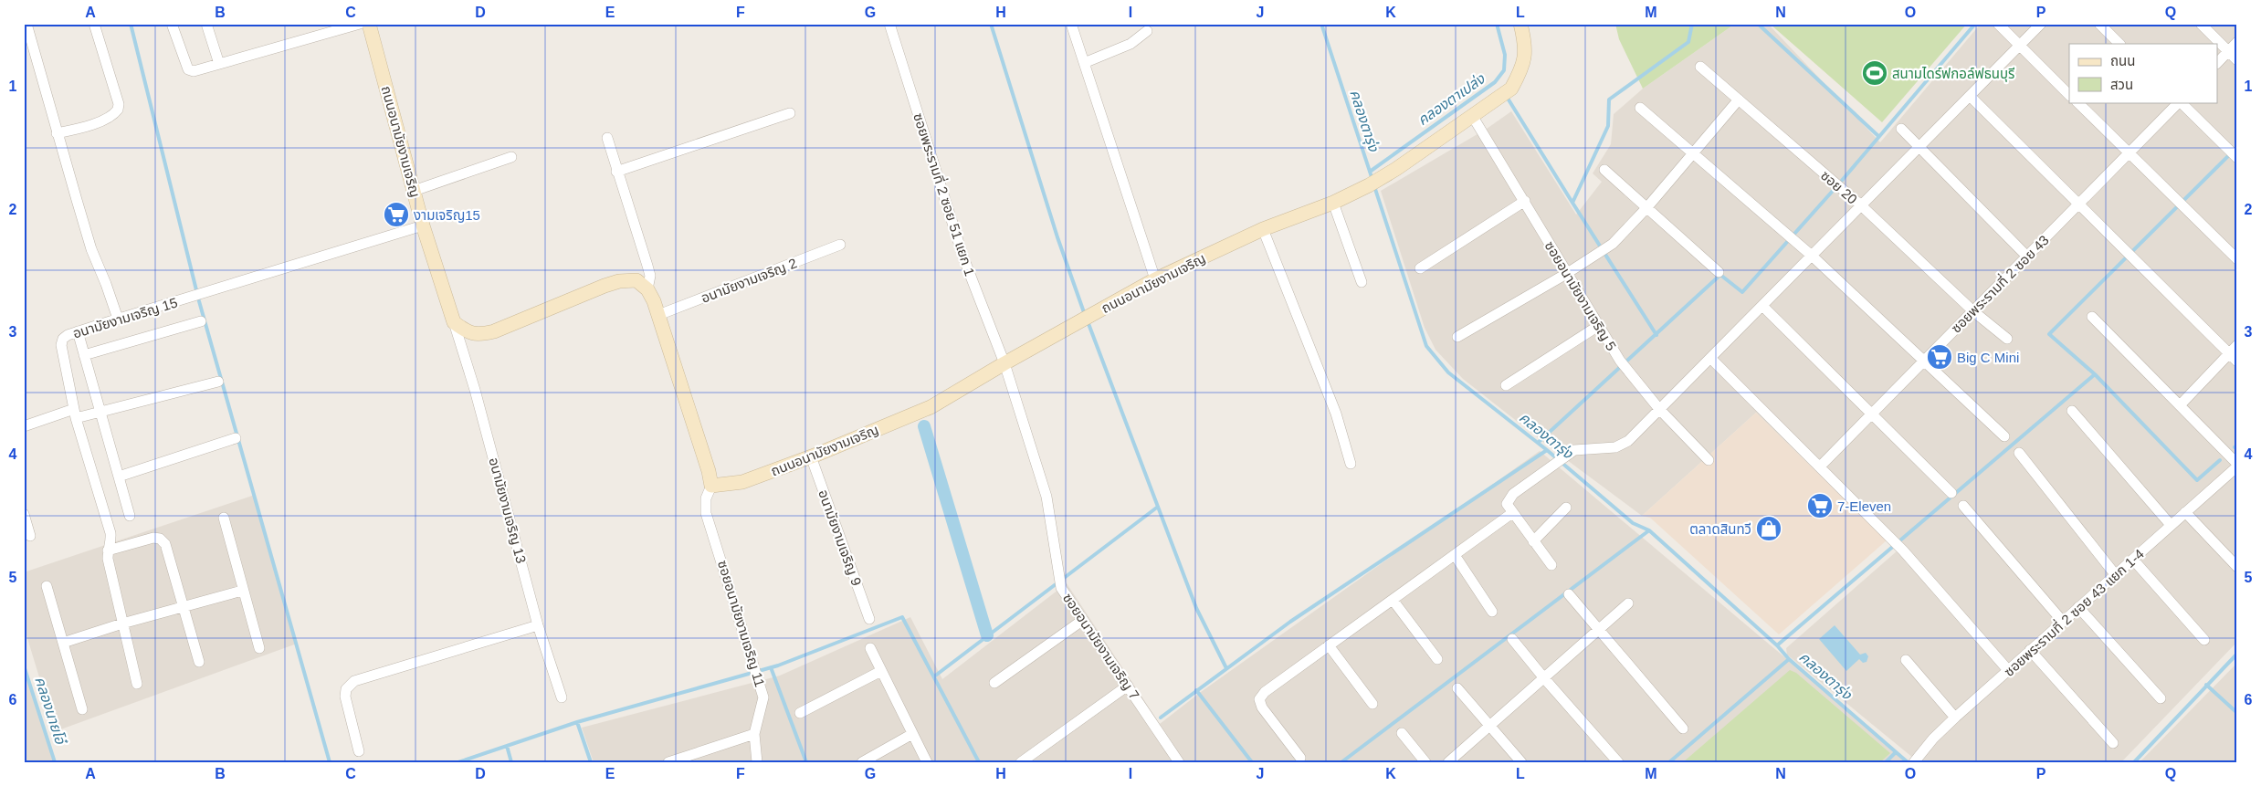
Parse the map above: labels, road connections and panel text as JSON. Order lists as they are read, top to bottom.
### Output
{
  "streets": {
    "street": [
      "ถนนอนามัยงามเจริญ",
      "ซอย 20",
      "ซอยพระรามที่ 2 ซอย 51 แยก 1",
      "อนามัยงามเจริญ 2",
      "ซอยพระรามที่ 2 ซอย 43",
      "ซอยอนามัยงามเจริญ 5",
      "อนามัยงามเจริญ 15",
      "อนามัยงามเจริญ 13",
      "อนามัยงามเจริญ 9",
      "ซอยพระรามที่ 2 ซอย 43 แยก 1-4",
      "ซอยอนามัยงามเจริญ 11",
      "ซอยอนามัยงามเจริญ 7"
    ]
  },
  "crossings": [
    ["ถนนอนามัยงามเจริญ", "ซอยพระรามที่ 2 ซอย 51 แยก 1"],
    ["ถนนอนามัยงามเจริญ", "ซอยอนามัยงามเจริญ 5"],
    ["ถนนอนามัยงามเจริญ", "อนามัยงามเจริญ 15"],
    ["ถนนอนามัยงามเจริญ", "อนามัยงามเจริญ 13"],
    ["ถนนอนามัยงามเจริญ", "อนามัยงามเจริญ 9"],
    ["ถนนอนามัยงามเจริญ", "ซอยอนามัยงามเจริญ 11"],
    ["ถนนอนามัยงามเจริญ", "ซอยอนามัยงามเจริญ 7"],
    ["ซอย 20", "ซอยพระรามที่ 2 ซอย 43"],
    ["ซอยพระรามที่ 2 ซอย 51 แยก 1", "ซอยอนามัยงามเจริญ 7"]
  ],
  "water": ["คลองตาเปล่ง", "คลองตารุ่ง", "คลองนายโอ๋"],
  "places": {
    "sports": ["สนามไดร์ฟกอล์ฟธนบุรี"],
    "supermarket": ["งามเจริญ15", "Big C Mini", "7-Eleven"],
    "shop": ["ตลาดสินทวี"]
  },
  "legend": ["ถนน", "สวน"],
  "grid": {
    "columns": [
      "A",
      "B",
      "C",
      "D",
      "E",
      "F",
      "G",
      "H",
      "I",
      "J",
      "K",
      "L",
      "M",
      "N",
      "O",
      "P",
      "Q"
    ],
    "rows": [
      "1",
      "2",
      "3",
      "4",
      "5",
      "6"
    ]
  }
}
